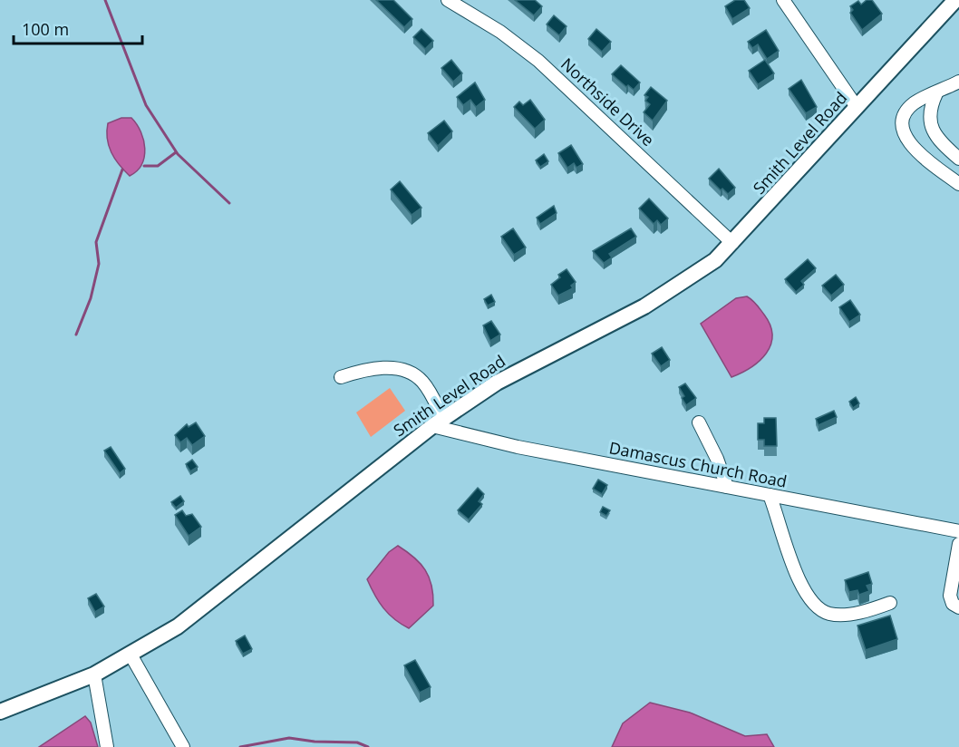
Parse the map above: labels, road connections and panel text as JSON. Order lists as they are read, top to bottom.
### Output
{
  "streets": {
    "main road": ["Smith Level Road"],
    "street": ["Northside Drive", "Damascus Church Road"]
  },
  "crossings": [
    ["Northside Drive", "Smith Level Road"],
    ["Smith Level Road", "Damascus Church Road"]
  ],
  "scale_bar": "100 m"
}
